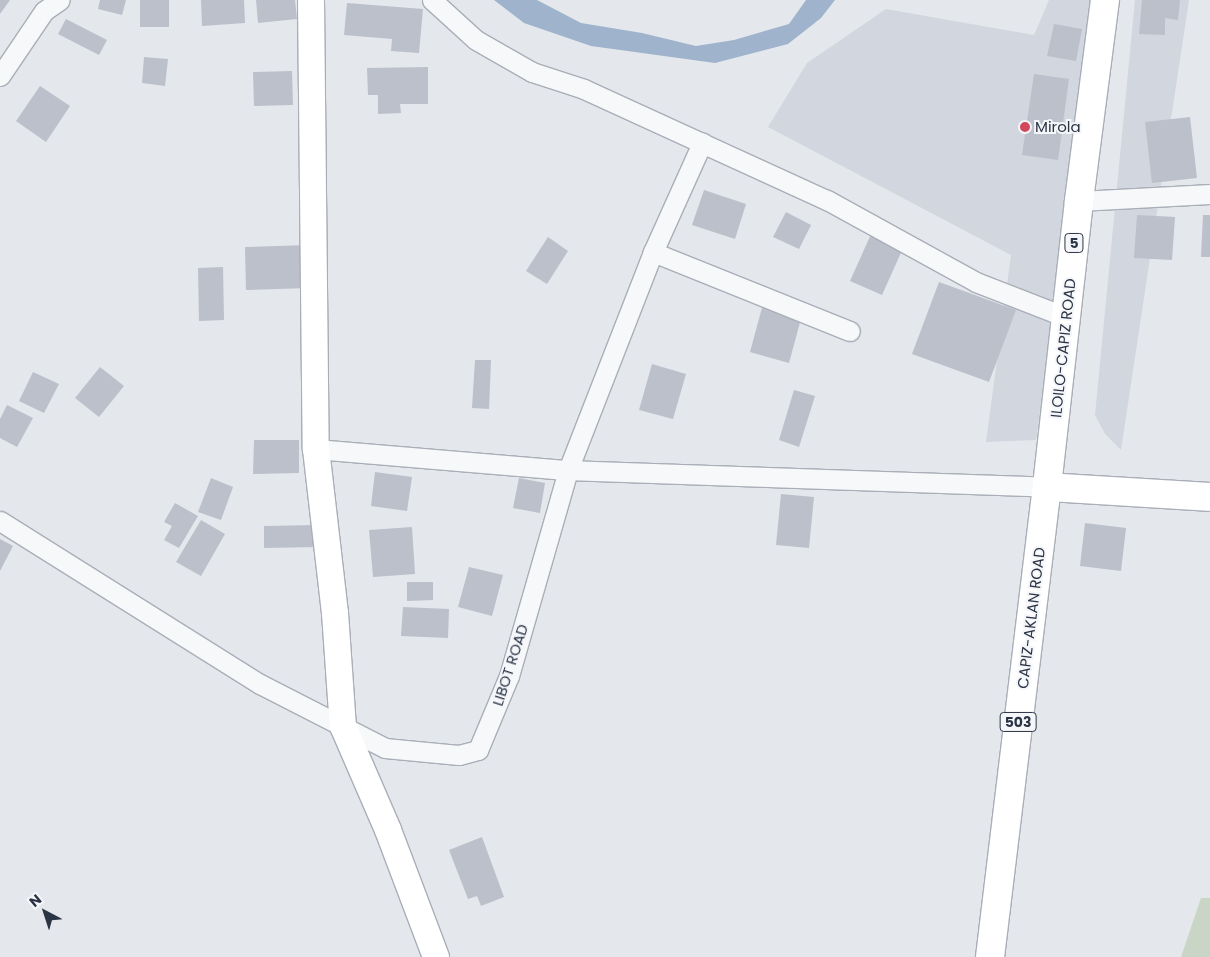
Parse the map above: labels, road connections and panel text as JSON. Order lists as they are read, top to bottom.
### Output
{
  "streets": {
    "main road": [
      "5",
      "ILOILO-CAPIZ ROAD",
      "CAPIZ-AKLAN ROAD",
      "503"
    ],
    "street": ["LIBOT ROAD"]
  },
  "crossings": [
    ["ILOILO-CAPIZ ROAD", "CAPIZ-AKLAN ROAD"]
  ],
  "places": ["Mirola"],
  "north": "top left"
}
